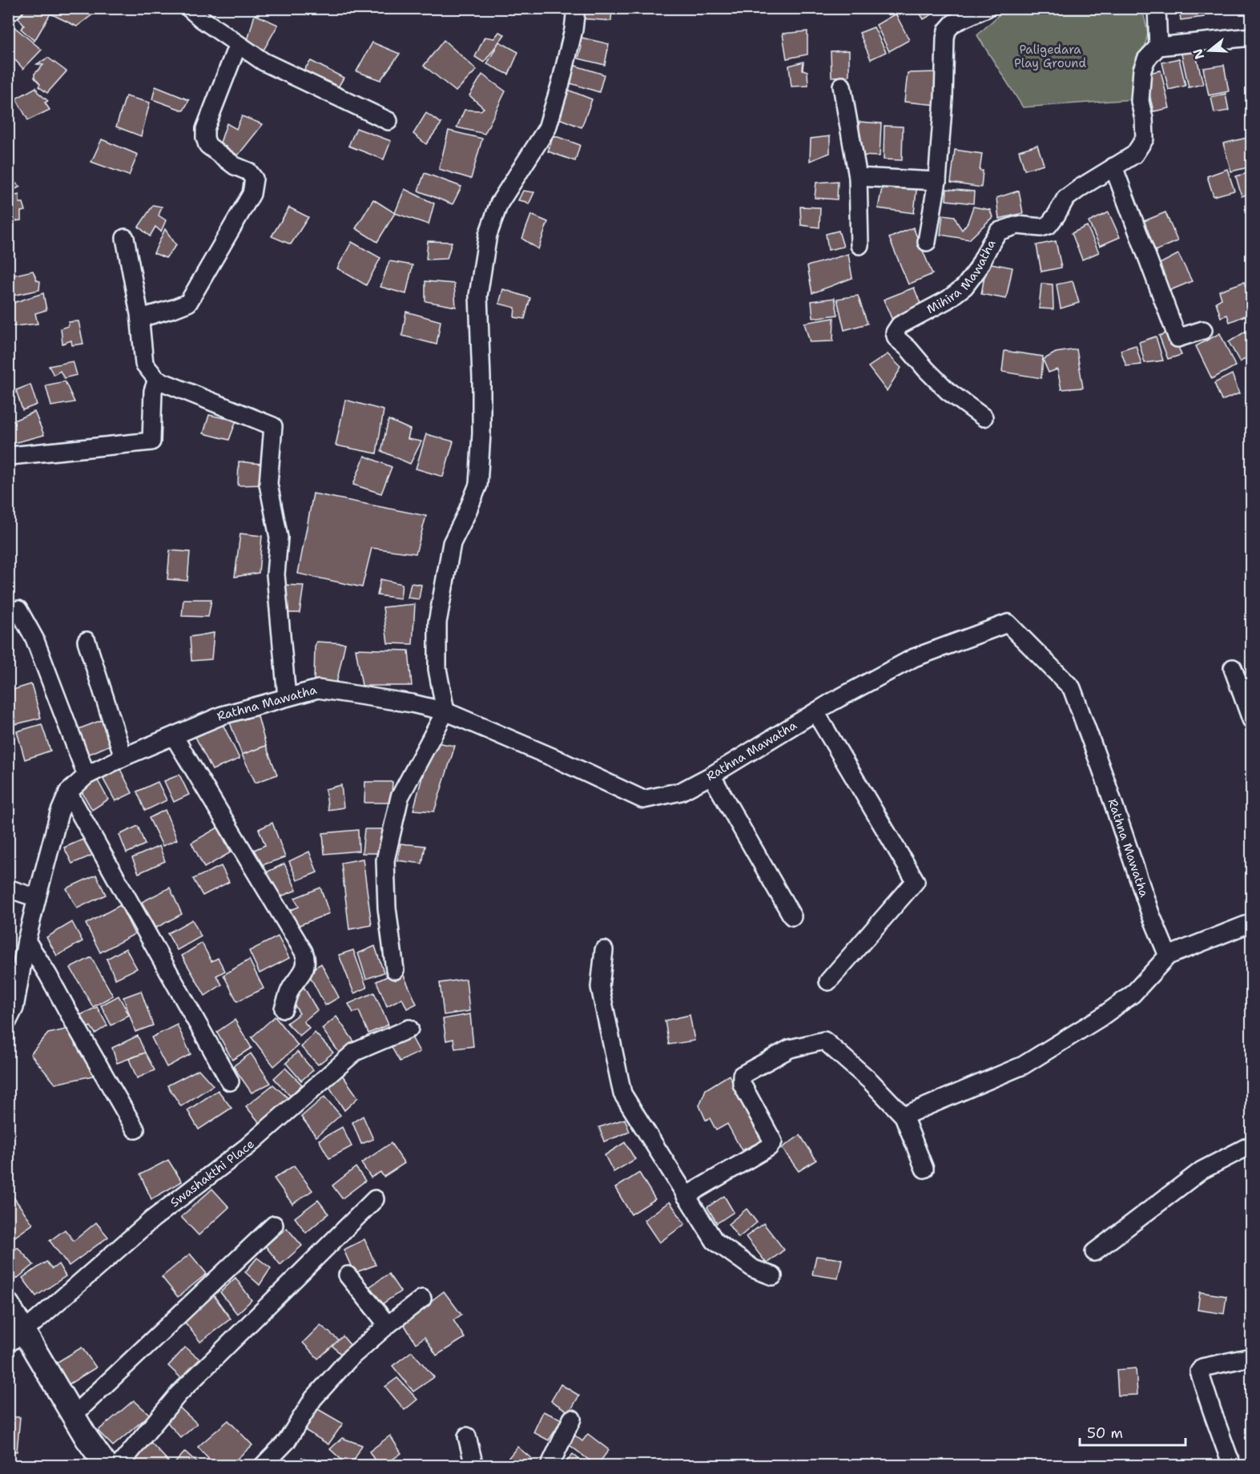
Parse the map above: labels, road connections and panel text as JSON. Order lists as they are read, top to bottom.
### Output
{
  "streets": {
    "street": ["Mihira Mawatha", "Rathna Mawatha", "Swashakthi Place"]
  },
  "parks": ["Paligedara Play Ground"],
  "scale_bar": "50 m",
  "north": "left"
}
